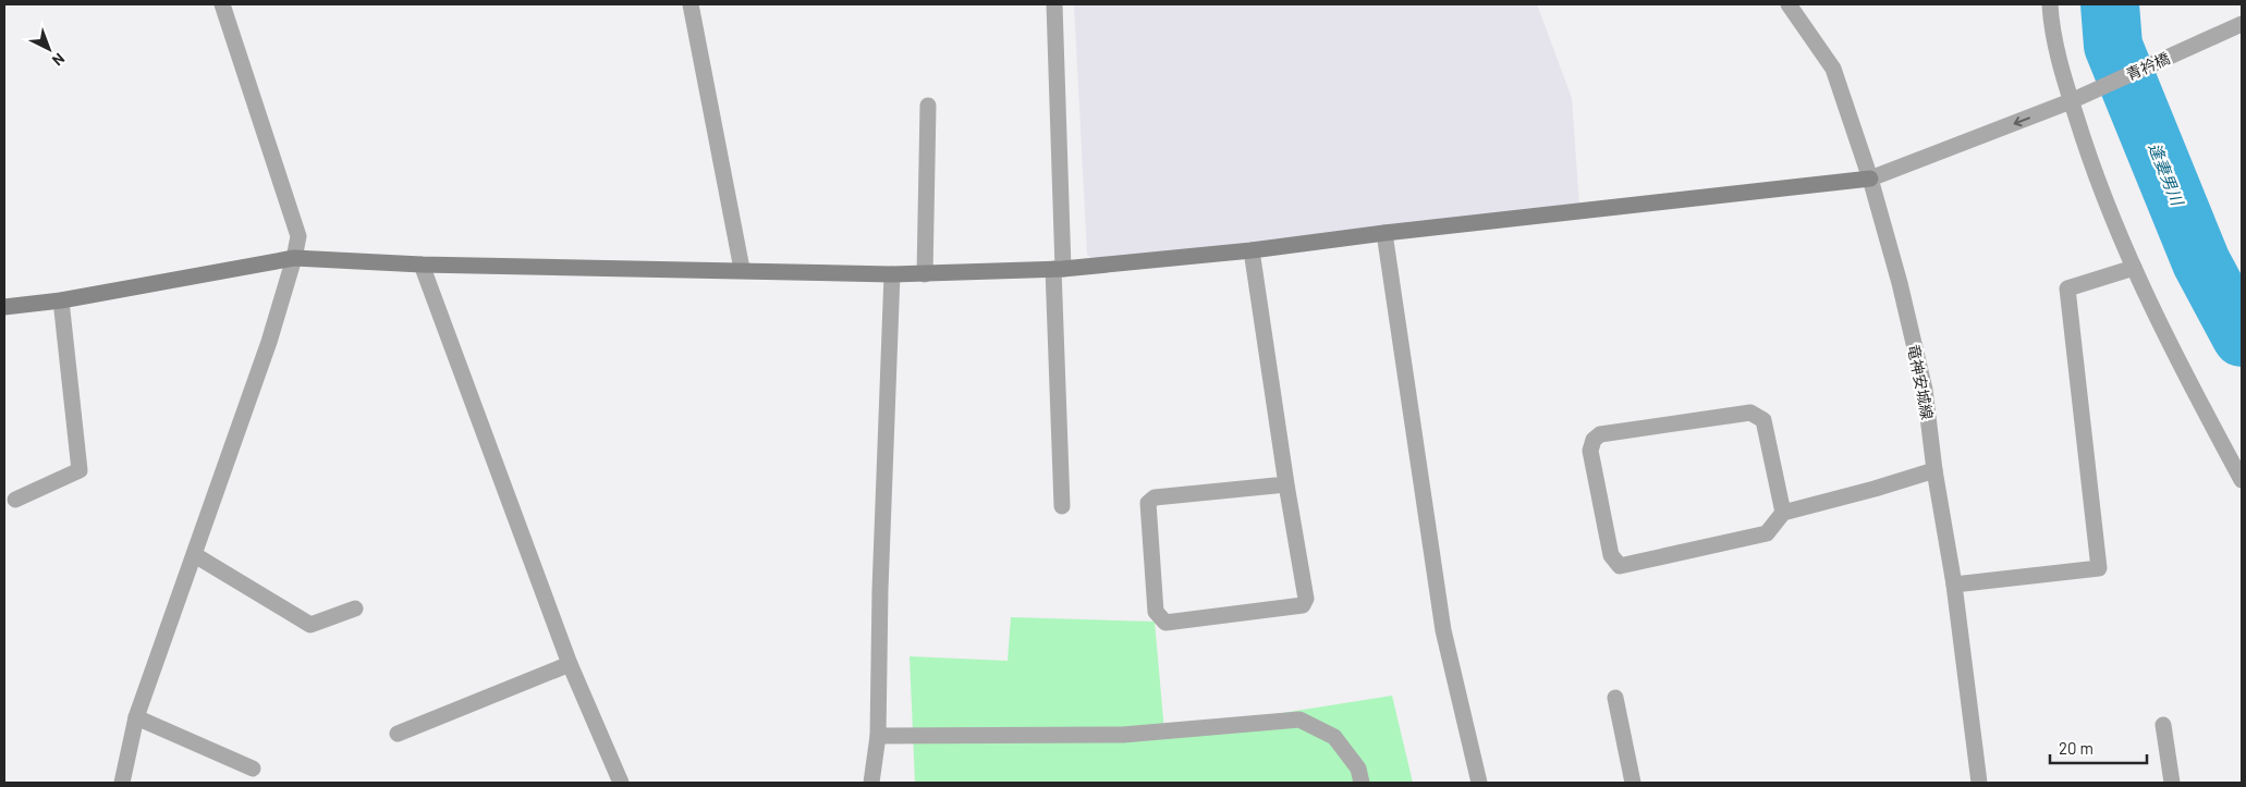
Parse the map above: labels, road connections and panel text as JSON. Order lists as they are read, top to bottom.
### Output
{
  "streets": {
    "street": ["青衿橋", "竜神安城線"]
  },
  "crossings": [
    ["青衿橋", "竜神安城線"]
  ],
  "one_way": ["青衿橋"],
  "water": ["逢妻男川"],
  "scale_bar": "20 m",
  "north": "bottom right"
}
